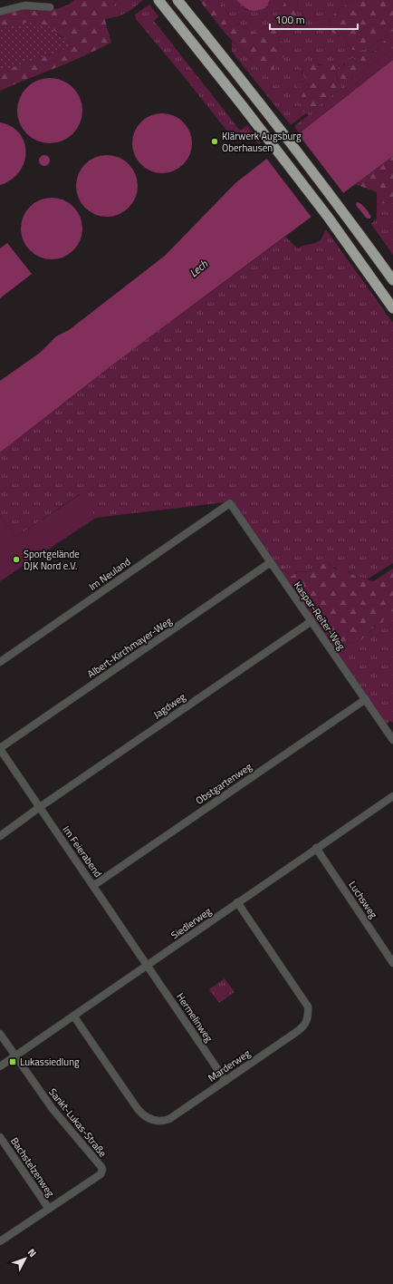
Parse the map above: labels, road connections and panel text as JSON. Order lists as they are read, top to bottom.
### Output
{
  "streets": {
    "street": [
      "Im Neuland",
      "Kaspar-Reiter-Weg",
      "Albert-Kirchmayer-Weg",
      "Jagdweg",
      "Obstgartenweg",
      "Im Feierabend",
      "Luchsweg",
      "Siedlerweg",
      "Hermelinweg",
      "Marderweg",
      "Sankt-Lukas-Straße",
      "Bachstelzenweg"
    ]
  },
  "crossings": [
    ["Im Neuland", "Kaspar-Reiter-Weg"],
    ["Kaspar-Reiter-Weg", "Albert-Kirchmayer-Weg"],
    ["Kaspar-Reiter-Weg", "Jagdweg"],
    ["Kaspar-Reiter-Weg", "Obstgartenweg"],
    ["Albert-Kirchmayer-Weg", "Im Feierabend"],
    ["Jagdweg", "Im Feierabend"],
    ["Obstgartenweg", "Im Feierabend"],
    ["Im Feierabend", "Siedlerweg"],
    ["Im Feierabend", "Hermelinweg"],
    ["Luchsweg", "Siedlerweg"],
    ["Siedlerweg", "Hermelinweg"],
    ["Siedlerweg", "Marderweg"],
    ["Siedlerweg", "Sankt-Lukas-Straße"],
    ["Hermelinweg", "Marderweg"],
    ["Sankt-Lukas-Straße", "Bachstelzenweg"]
  ],
  "water": ["Lech"],
  "places": {
    "other": ["Klärwerk Augsburg Oberhausen", "Sportgelände DJK Nord e.V."],
    "transit": ["Lukassiedlung"]
  },
  "scale_bar": "100 m",
  "north": "top right"
}
